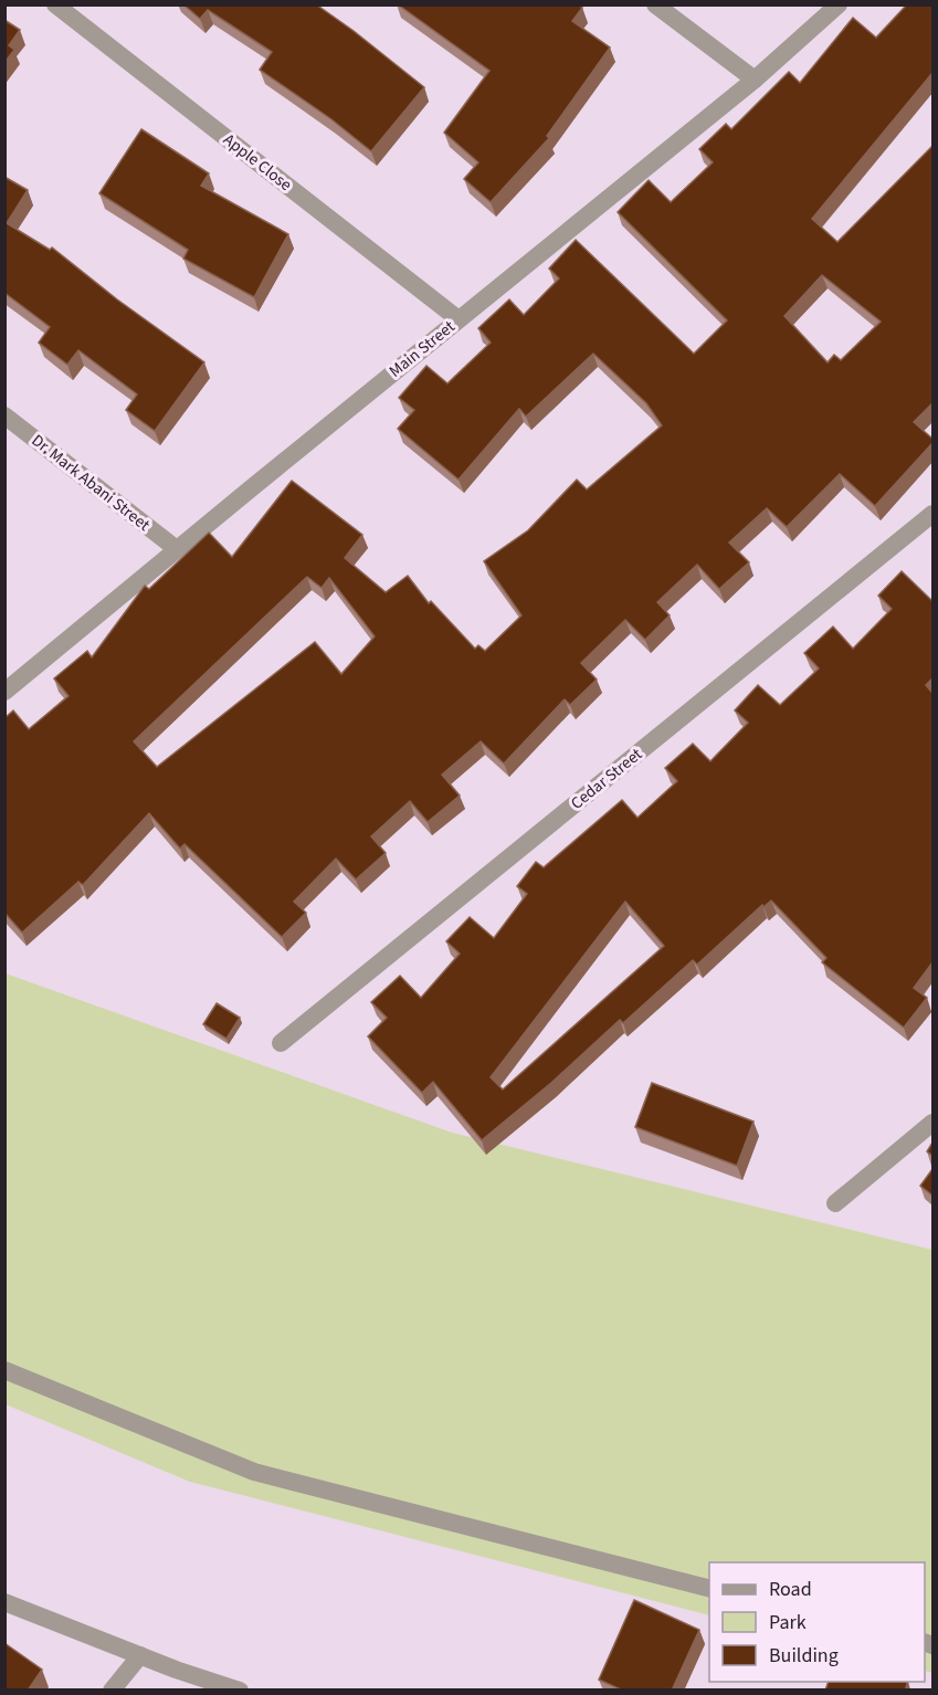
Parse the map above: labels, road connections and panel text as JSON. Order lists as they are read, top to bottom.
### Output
{
  "streets": {
    "street": [
      "Apple Close",
      "Main Street",
      "Dr. Mark Abani Street",
      "Cedar Street"
    ]
  },
  "crossings": [
    ["Apple Close", "Main Street"],
    ["Main Street", "Dr. Mark Abani Street"]
  ],
  "legend": ["Road", "Park", "Building"]
}
